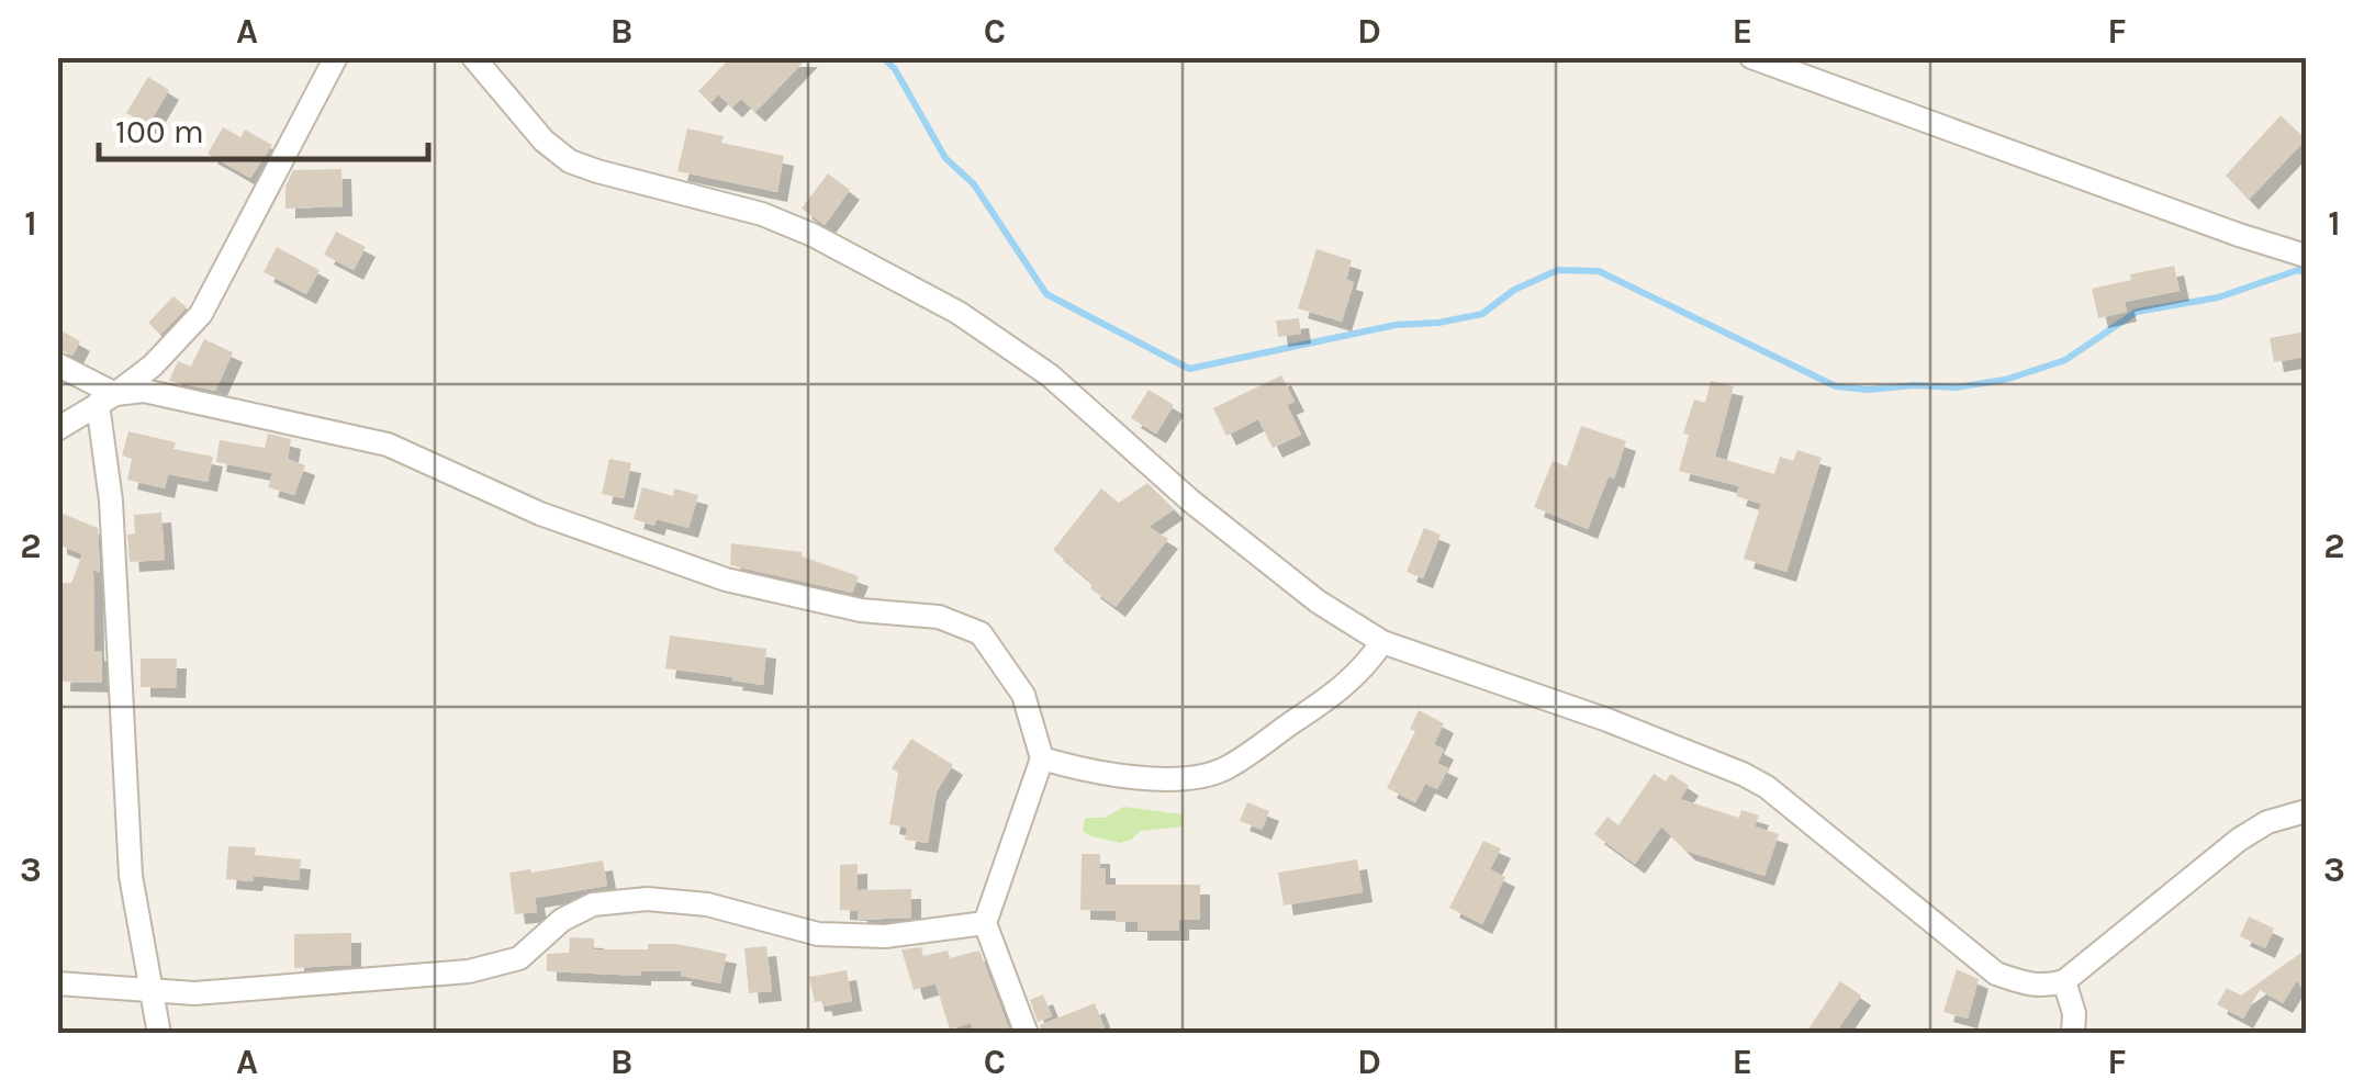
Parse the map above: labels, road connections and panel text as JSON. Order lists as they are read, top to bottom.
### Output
{
  "scale_bar": "100 m",
  "grid": {
    "columns": [
      "A",
      "B",
      "C",
      "D",
      "E",
      "F"
    ],
    "rows": ["1", "2", "3"]
  }
}
